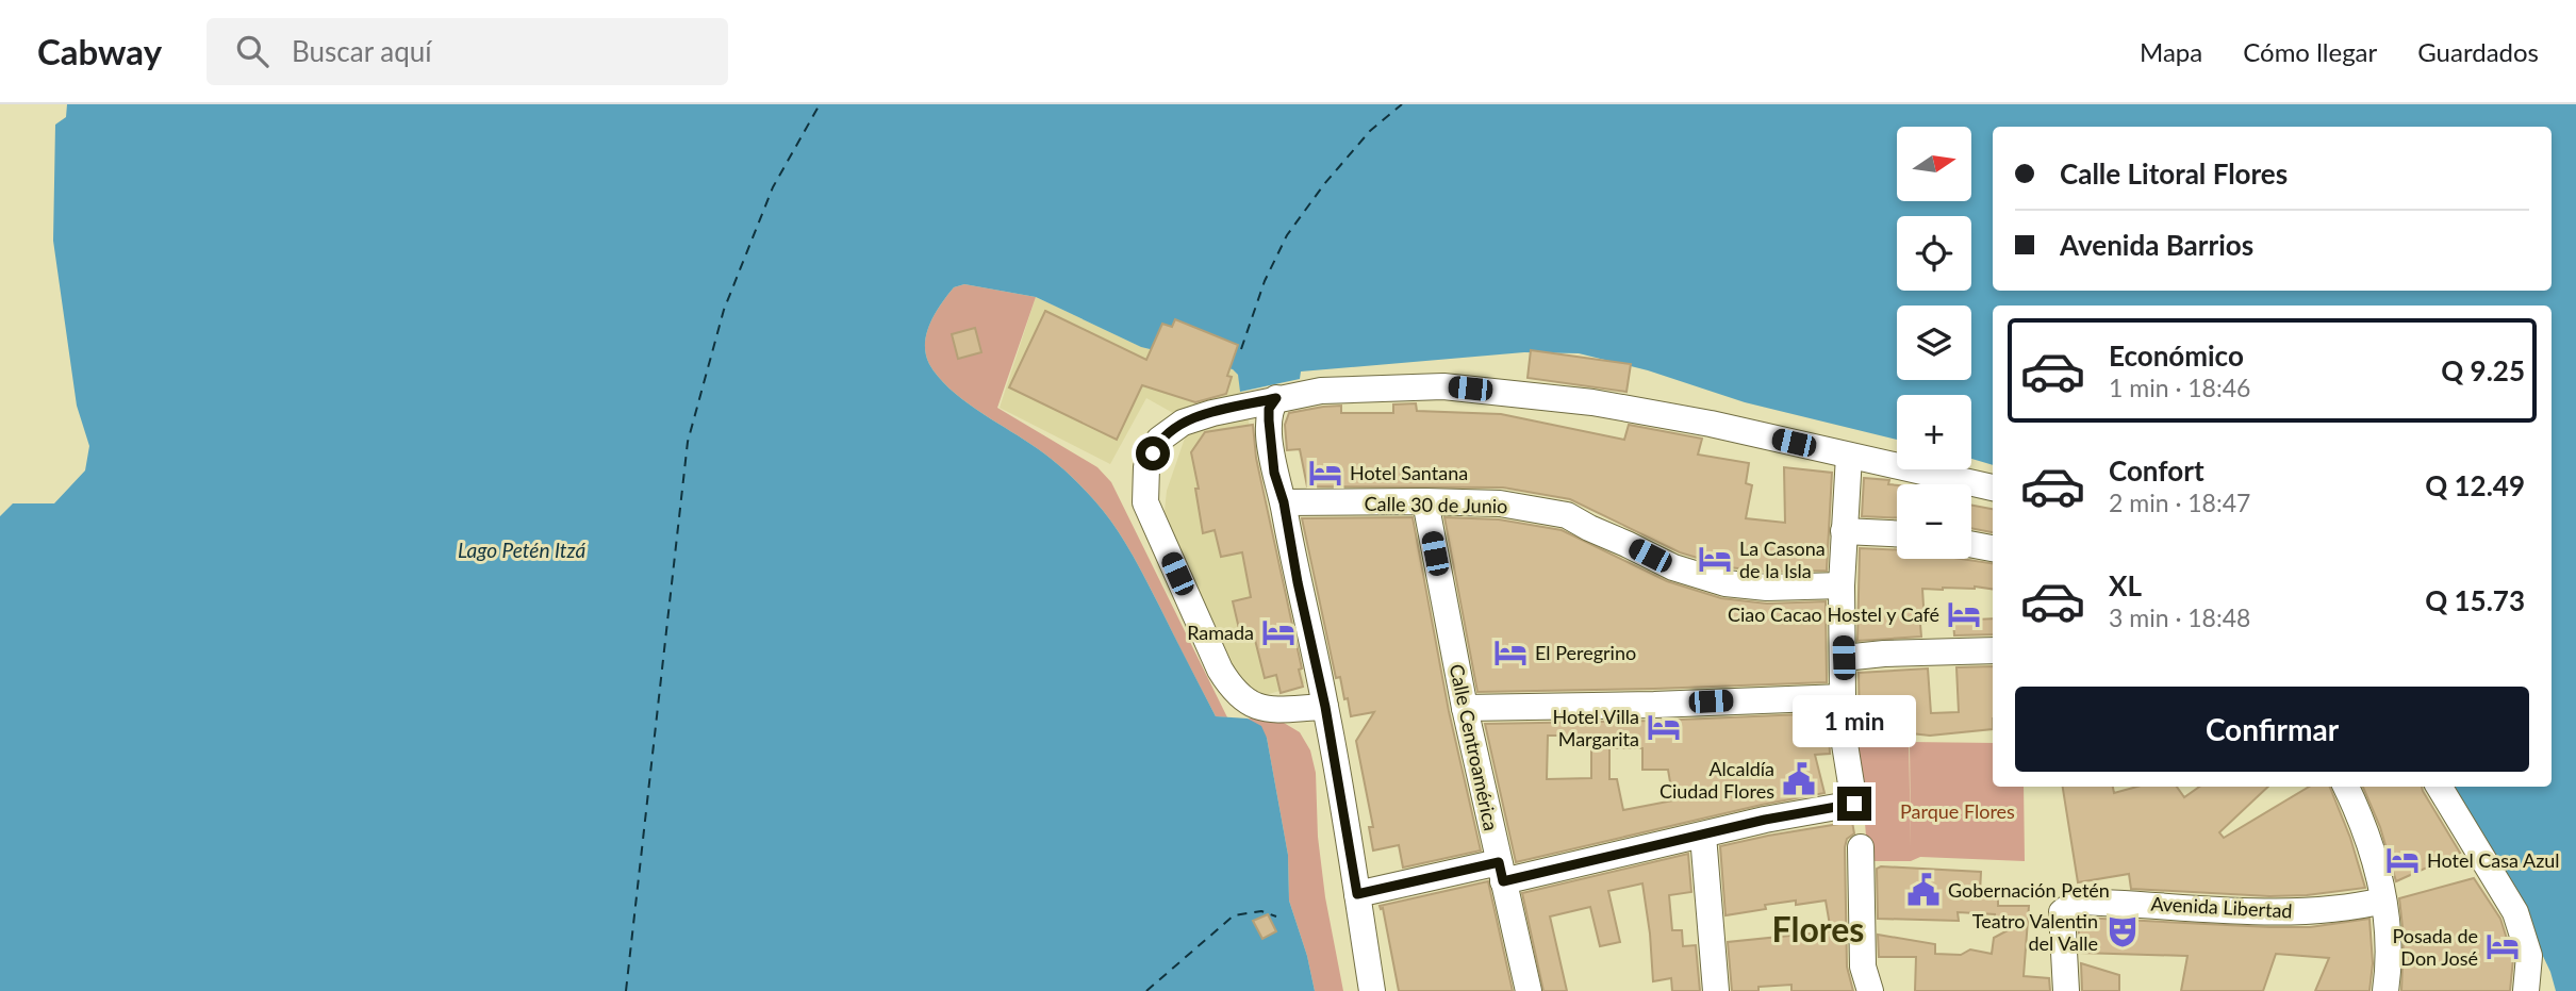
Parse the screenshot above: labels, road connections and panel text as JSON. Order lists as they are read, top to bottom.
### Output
{
  "streets": {
    "street": ["Calle 30 de Junio", "Calle Centroamérica", "Avenida Libertad"]
  },
  "crossings": [
    ["Calle 30 de Junio", "Calle Centroamérica"]
  ],
  "districts": ["Flores"],
  "water": ["Lago Petén Itzá"],
  "parks": ["Parque Flores"],
  "places": {
    "hotel": [
      "Hotel Santana",
      "La Casona de la Isla",
      "Ciao Cacao Hostel y Café",
      "Ramada",
      "El Peregrino",
      "Hotel Villa Margarita",
      "Hotel Casa Azul",
      "Posada de Don José"
    ],
    "public building": ["Alcaldía Ciudad Flores", "Gobernación Petén"],
    "theatre": ["Teatro Valentin del Valle"]
  },
  "north": "right",
  "page": {
    "header": "Cabway",
    "search": "Buscar aquí",
    "nav": ["Mapa", "Cómo llegar", "Guardados"],
    "map_buttons": ["+", "−"],
    "banner": ["Calle Litoral Flores", "Avenida Barrios"],
    "list": [
      {
        "name": "Económico",
        "note": "1 min · 18:46",
        "value": "Q 9.25"
      },
      {
        "name": "Confort",
        "note": "2 min · 18:47",
        "value": "Q 12.49"
      },
      {
        "name": "XL",
        "note": "3 min · 18:48",
        "value": "Q 15.73"
      }
    ],
    "buttons": "Confirmar",
    "bubble": "1 min"
  }
}
